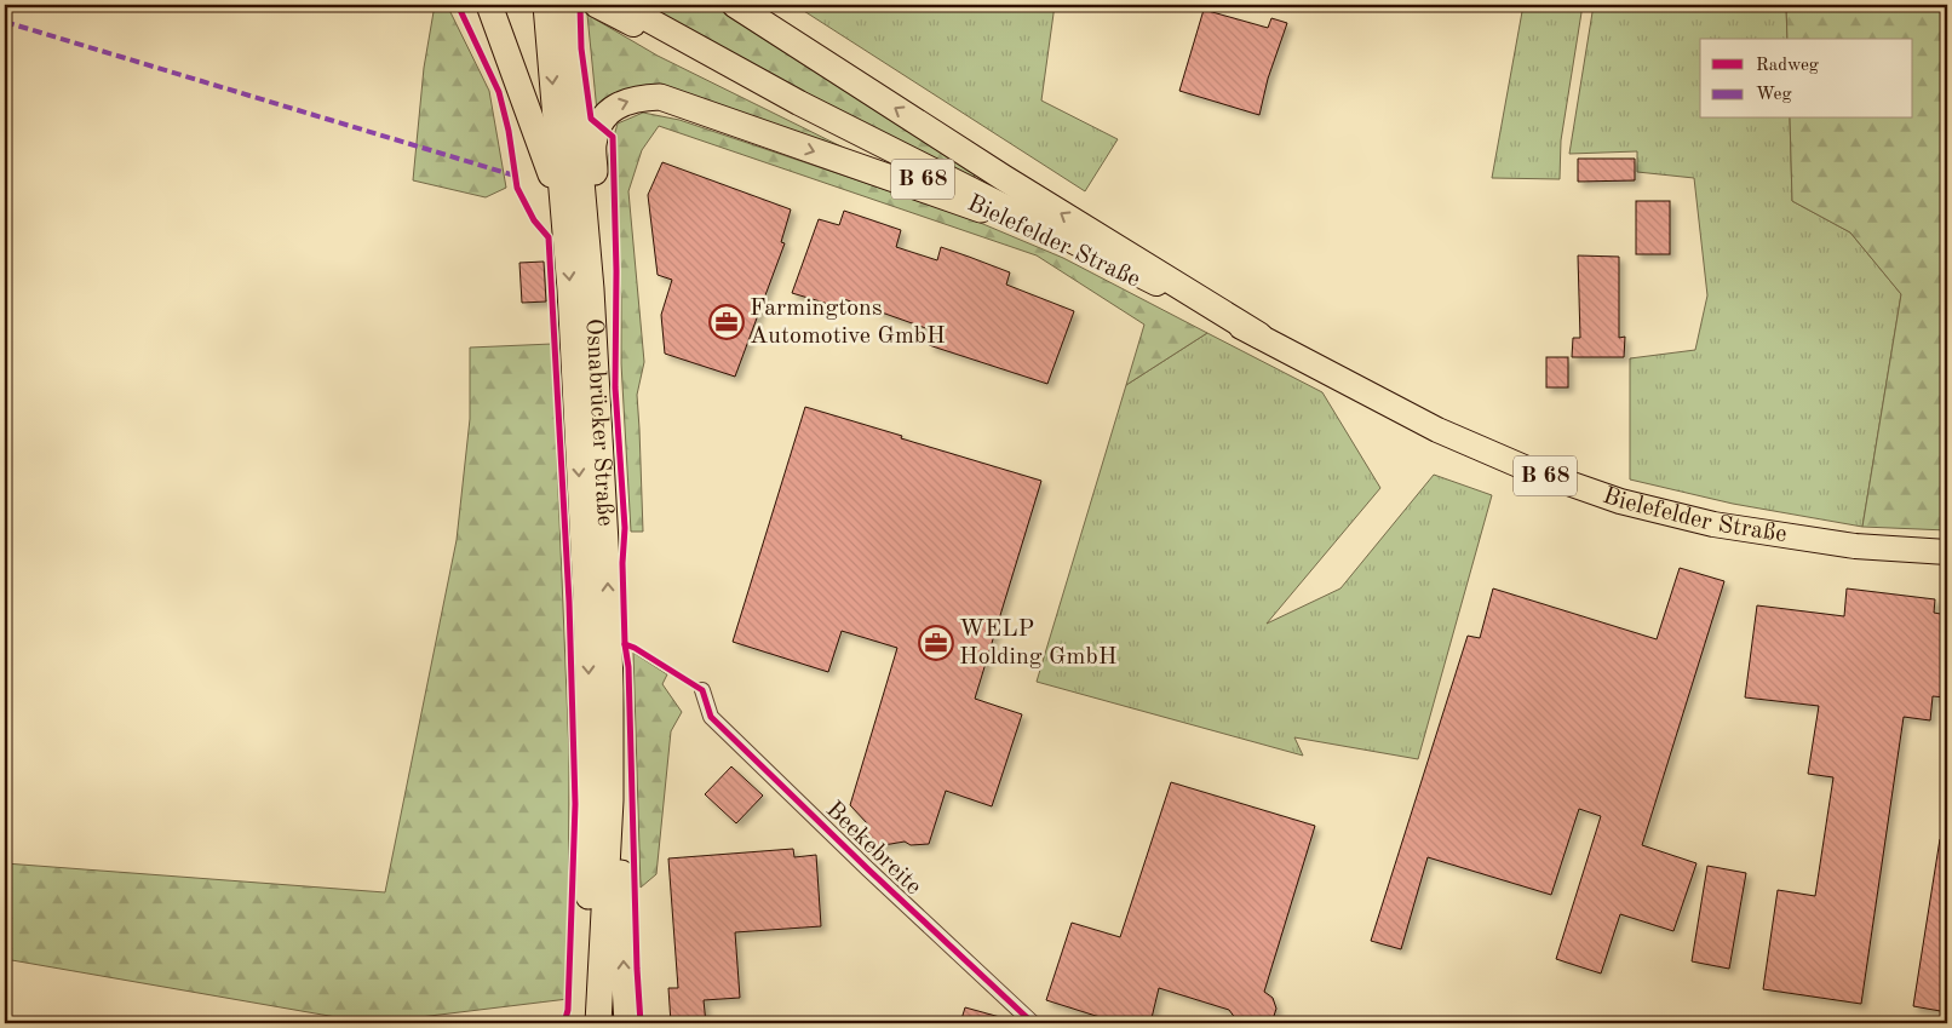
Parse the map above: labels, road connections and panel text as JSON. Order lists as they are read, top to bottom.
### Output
{
  "streets": {
    "highway": ["B 68", "Osnabrücker Straße"],
    "main road": ["Bielefelder Straße"],
    "street": ["Beekebreite"]
  },
  "crossings": [
    ["B 68", "Bielefelder Straße"],
    ["B 68", "Osnabrücker Straße"]
  ],
  "places": {
    "office": ["Farmingtons Automotive GmbH", "WELP Holding GmbH"]
  },
  "legend": ["Radweg", "Weg"]
}
